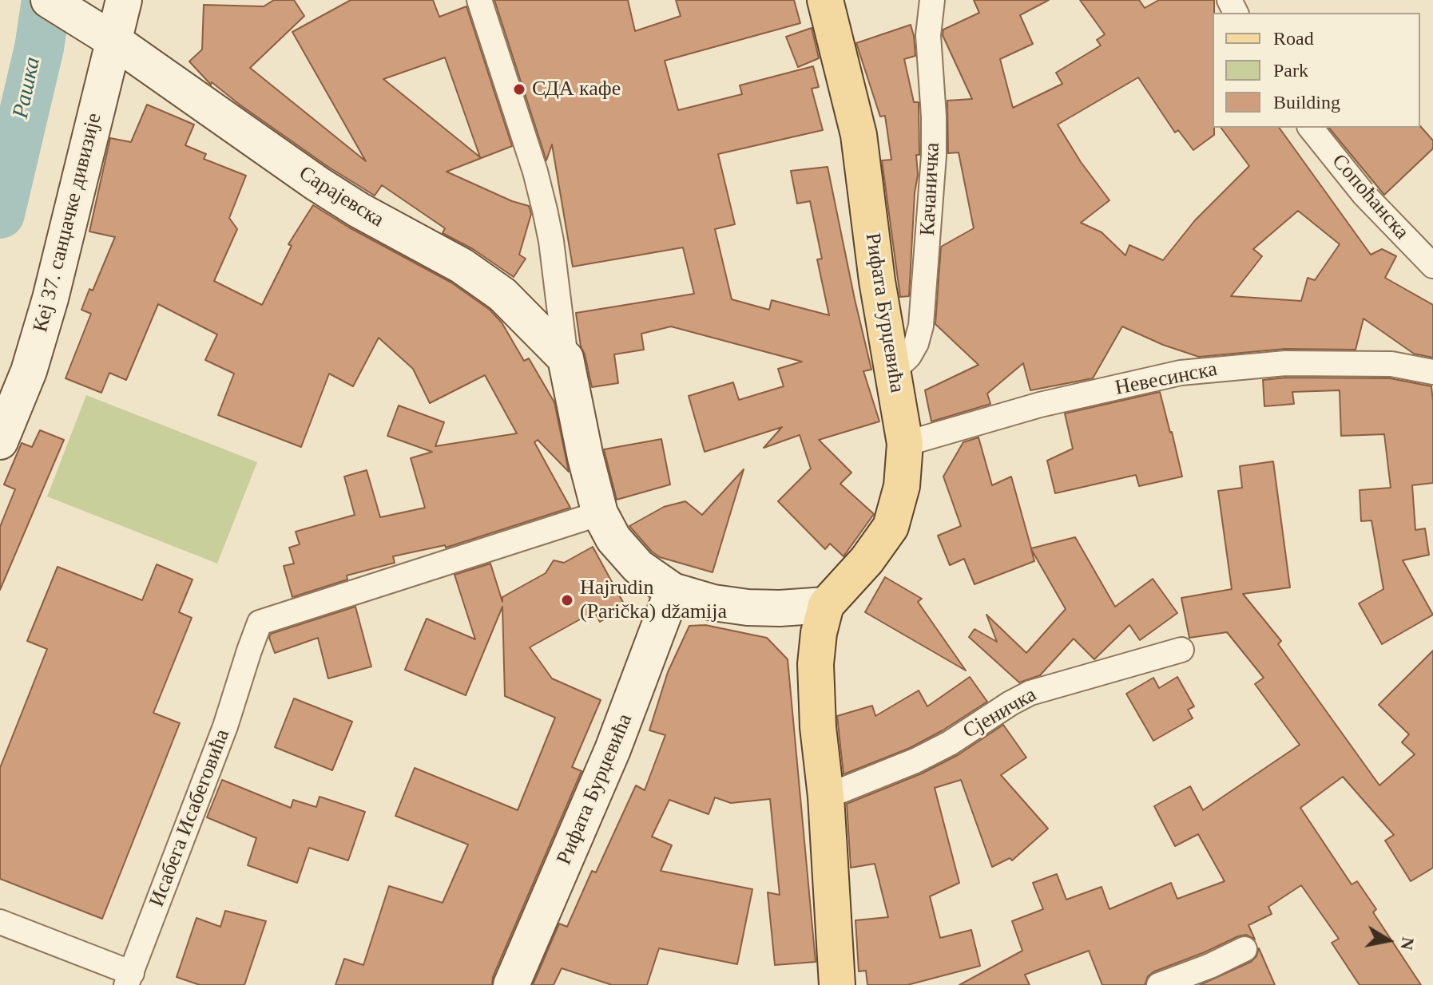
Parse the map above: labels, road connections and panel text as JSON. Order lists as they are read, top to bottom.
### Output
{
  "streets": {
    "main road": ["Рифата Бурџевића"],
    "street": [
      "Качаничка",
      "Сарајевска",
      "Сопоћанска",
      "Кеј 37. санџачке дивизије",
      "Невесинска",
      "Сјеничка",
      "Исабега Исабеговића"
    ]
  },
  "crossings": [
    ["Качаничка", "Рифата Бурџевића"],
    ["Сарајевска", "Кеј 37. санџачке дивизије"],
    ["Рифата Бурџевића", "Невесинска"]
  ],
  "water": ["Рашка"],
  "places": ["СДА кафе", "Hajrudin (Parička) džamija"],
  "legend": ["Road", "Park", "Building"],
  "north": "right"
}
